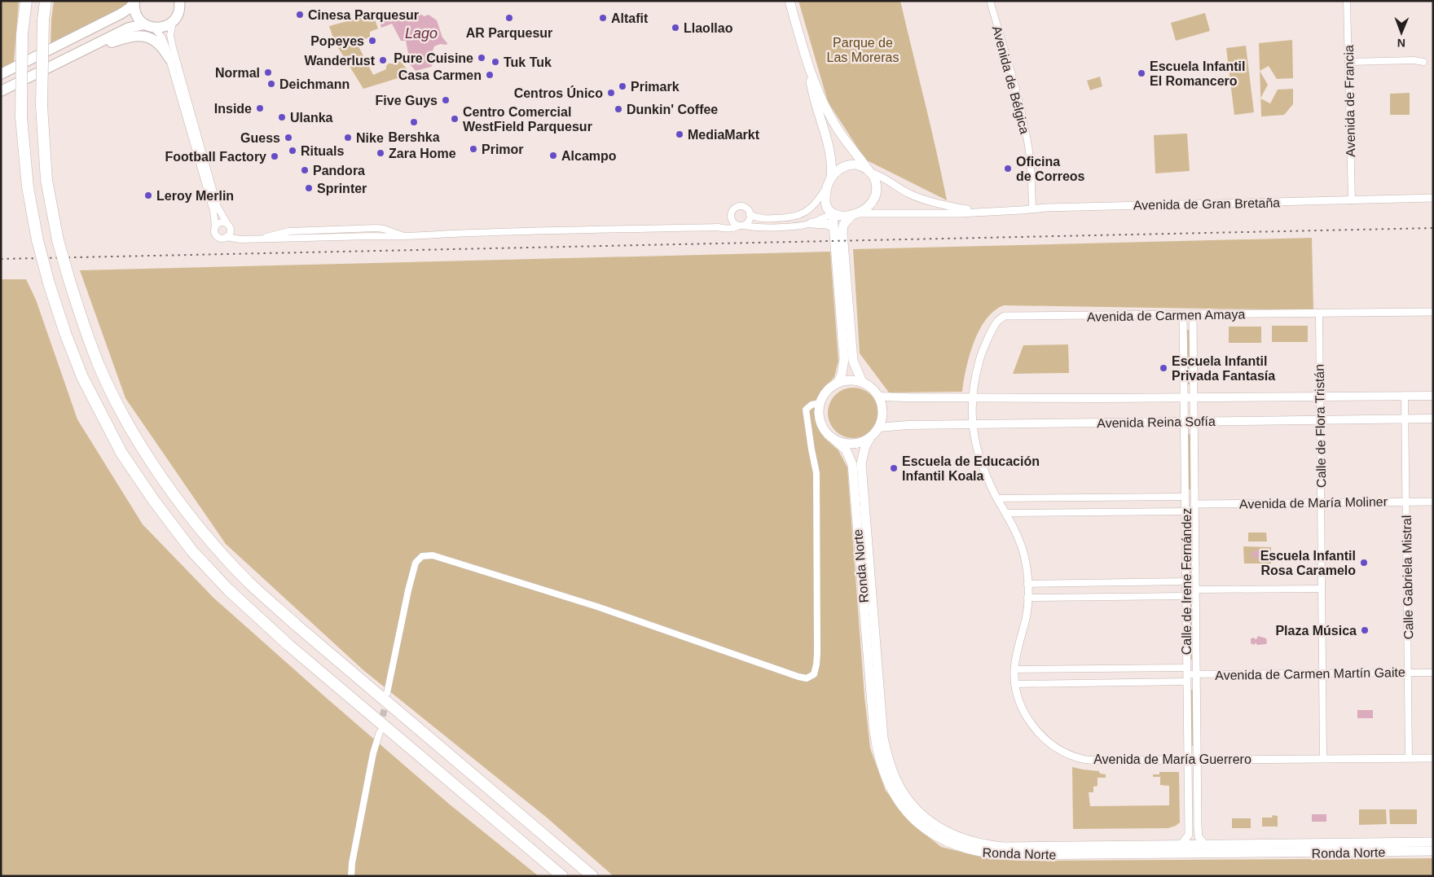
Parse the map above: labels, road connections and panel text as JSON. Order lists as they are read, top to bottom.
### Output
{
  "streets": {
    "main road": ["Avenida de Gran Bretaña", "Avenida Reina Sofía", "Ronda Norte"],
    "street": [
      "Avenida de Bélgica",
      "Avenida de Francia",
      "Avenida de Carmen Amaya",
      "Calle de Flora Tristán",
      "Avenida de María Moliner",
      "Calle Gabriela Mistral",
      "Calle de Irene Fernández",
      "Avenida de Carmen Martín Gaite",
      "Avenida de María Guerrero"
    ]
  },
  "crossings": [
    ["Avenida de Bélgica", "Avenida de Gran Bretaña"],
    ["Avenida de Francia", "Avenida de Gran Bretaña"],
    ["Avenida de Carmen Amaya", "Avenida Reina Sofía"],
    ["Avenida de Carmen Amaya", "Calle de Flora Tristán"],
    ["Avenida de Carmen Amaya", "Calle de Irene Fernández"],
    ["Avenida de Carmen Amaya", "Avenida de María Guerrero"],
    ["Avenida Reina Sofía", "Calle de Flora Tristán"],
    ["Avenida Reina Sofía", "Ronda Norte"],
    ["Avenida Reina Sofía", "Calle Gabriela Mistral"],
    ["Avenida Reina Sofía", "Calle de Irene Fernández"],
    ["Avenida Reina Sofía", "Avenida de María Guerrero"],
    ["Calle de Flora Tristán", "Avenida de María Moliner"],
    ["Calle de Flora Tristán", "Avenida de Carmen Martín Gaite"],
    ["Calle de Flora Tristán", "Avenida de María Guerrero"],
    ["Avenida de María Moliner", "Calle Gabriela Mistral"],
    ["Avenida de María Moliner", "Calle de Irene Fernández"],
    ["Ronda Norte", "Calle de Irene Fernández"],
    ["Calle Gabriela Mistral", "Avenida de Carmen Martín Gaite"],
    ["Calle Gabriela Mistral", "Avenida de María Guerrero"],
    ["Calle de Irene Fernández", "Avenida de Carmen Martín Gaite"],
    ["Calle de Irene Fernández", "Avenida de María Guerrero"],
    ["Avenida de Carmen Martín Gaite", "Avenida de María Guerrero"]
  ],
  "water": ["Lago"],
  "parks": ["Parque de Las Moreras"],
  "places": [
    "Cinesa Parquesur",
    "AR Parquesur",
    "Altafit",
    "Llaollao",
    "Popeyes",
    "Pure Cuisine",
    "Wanderlust",
    "Tuk Tuk",
    "Normal",
    "Escuela Infantil El Romancero",
    "Casa Carmen",
    "Deichmann",
    "Primark",
    "Centros Único",
    "Five Guys",
    "Inside",
    "Dunkin' Coffee",
    "Ulanka",
    "Centro Comercial WestField Parquesur",
    "Bershka",
    "MediaMarkt",
    "Guess",
    "Nike",
    "Primor",
    "Rituals",
    "Zara Home",
    "Alcampo",
    "Football Factory",
    "Oficina de Correos",
    "Pandora",
    "Sprinter",
    "Leroy Merlin",
    "Escuela Infantil Privada Fantasía",
    "Escuela de Educación Infantil Koala",
    "Escuela Infantil Rosa Caramelo",
    "Plaza Música"
  ],
  "north": "bottom"
}
